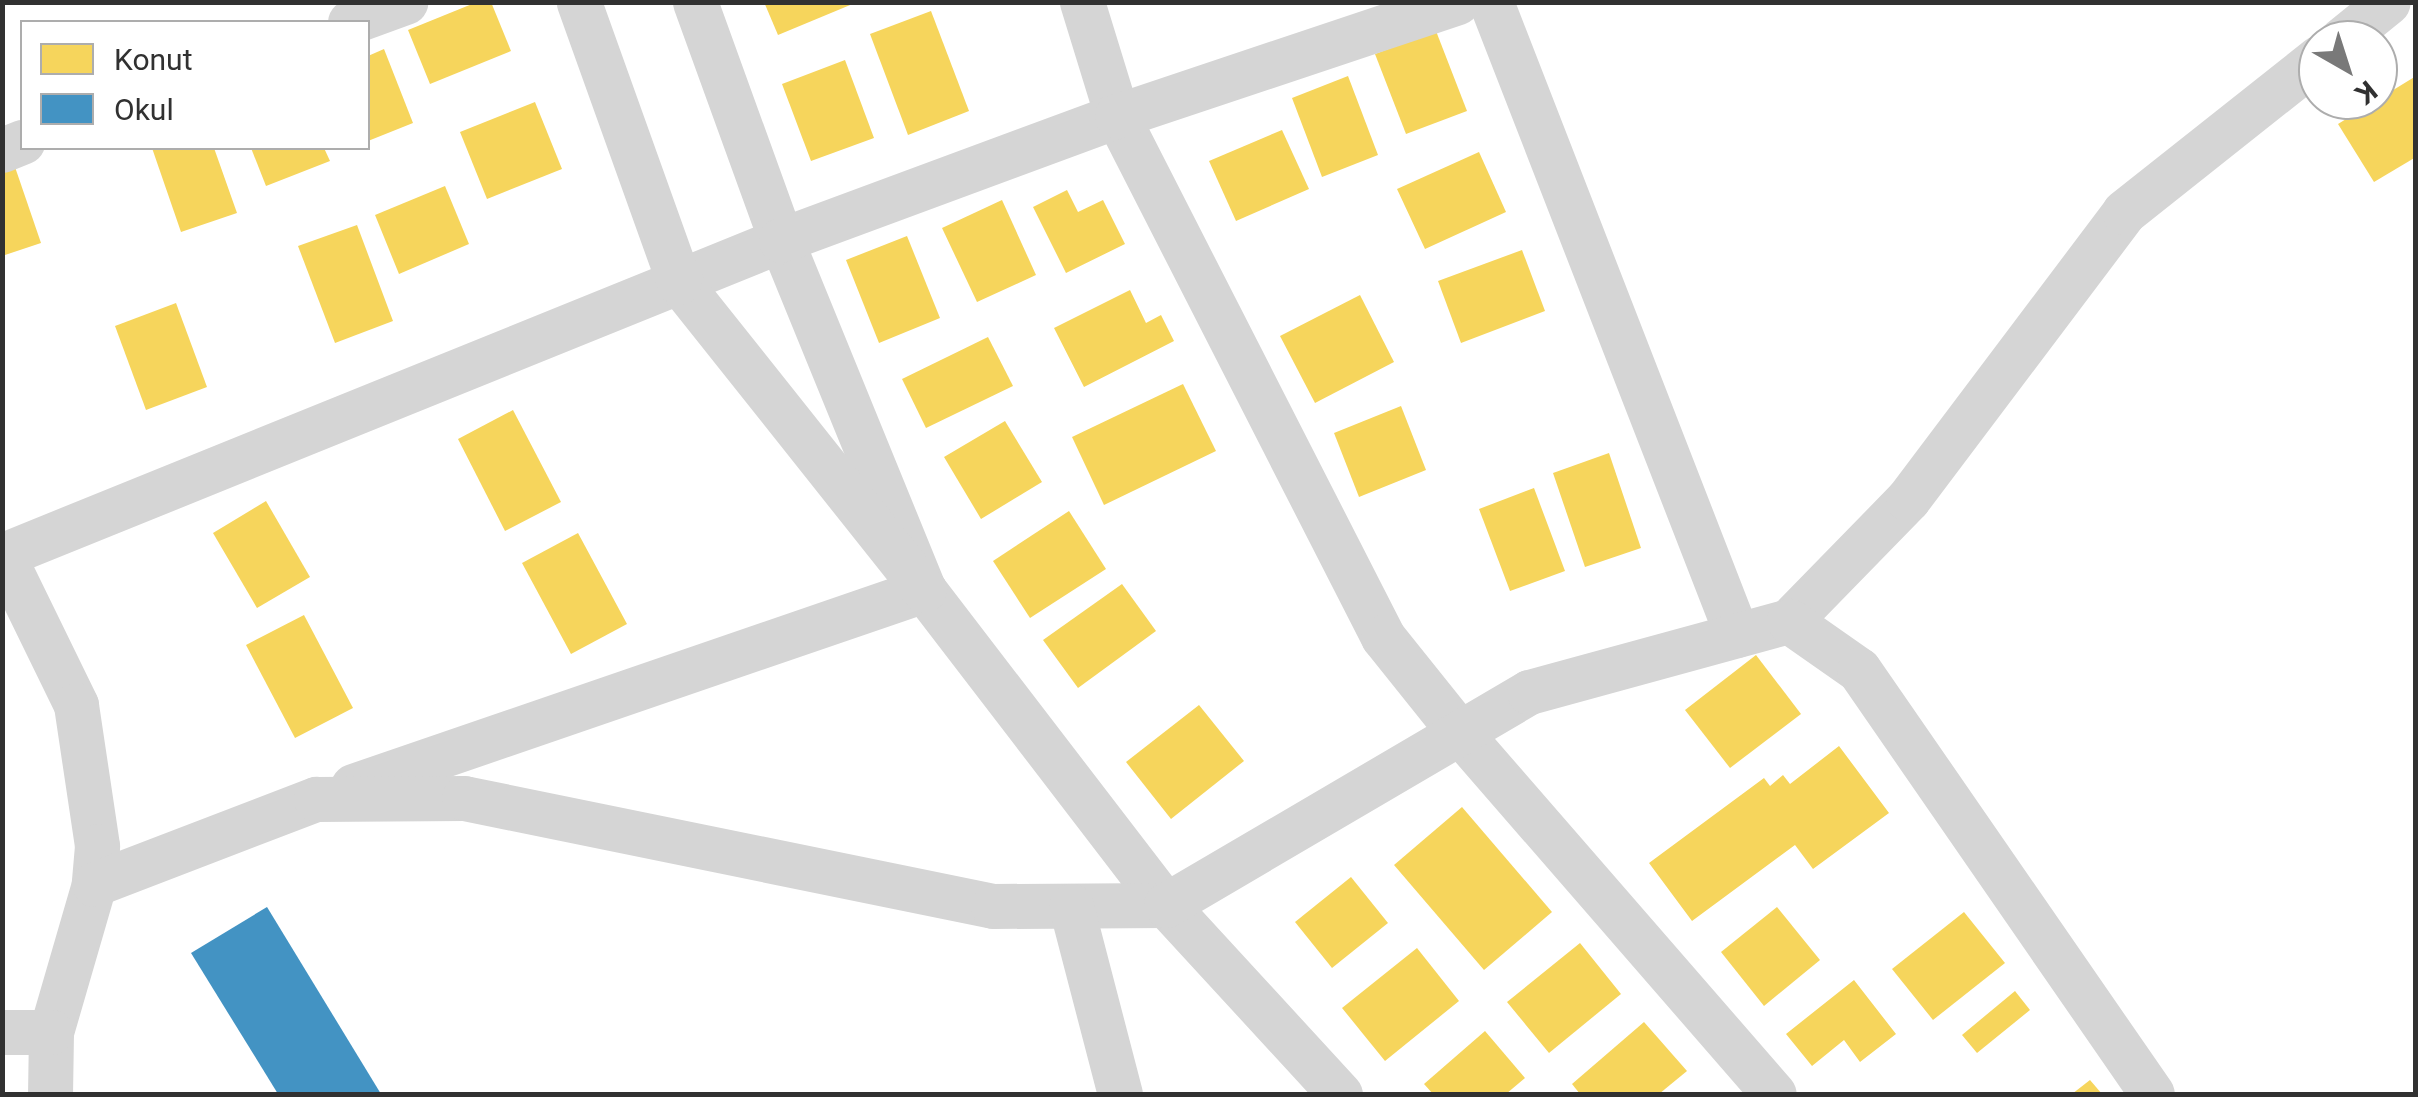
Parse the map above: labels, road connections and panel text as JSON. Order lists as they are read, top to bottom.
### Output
{
  "legend": ["Konut", "Okul"],
  "north": "bottom right"
}
